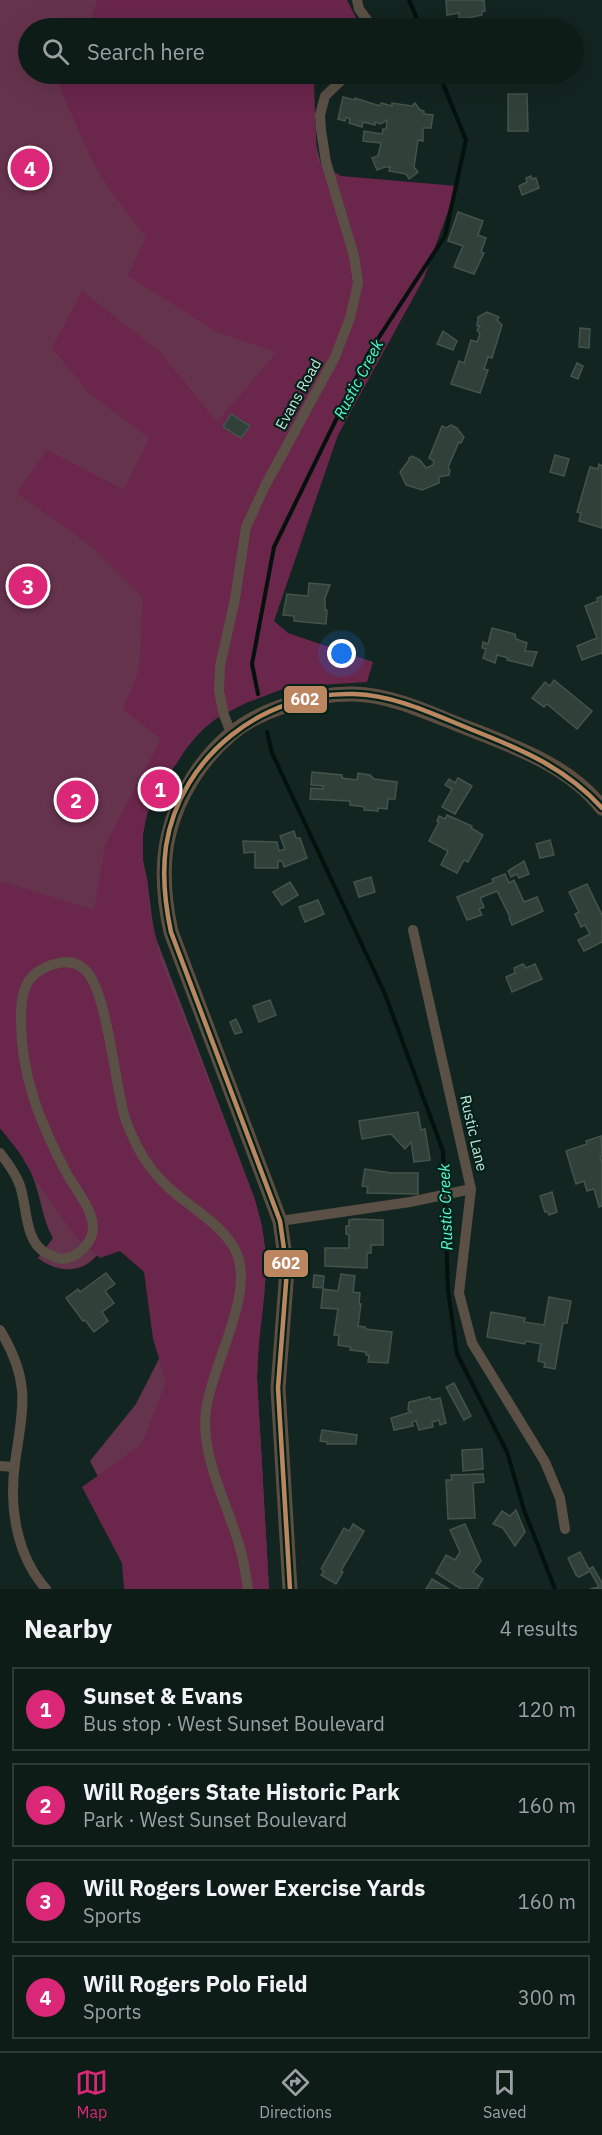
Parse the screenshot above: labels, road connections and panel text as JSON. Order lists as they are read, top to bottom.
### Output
{
  "streets": {
    "street": ["Evans Road", "Rustic Lane"]
  },
  "water": ["Rustic Creek"],
  "lines": ["transit line 602"],
  "page": {
    "search": "Search here",
    "pins": [
      "4",
      "3",
      "1",
      "2"
    ],
    "heading": ["Nearby", "4 results"],
    "list": [
      {
        "mark": "1",
        "name": "Sunset & Evans",
        "note": "Bus stop · West Sunset Boulevard",
        "value": "120 m"
      },
      {
        "mark": "2",
        "name": "Will Rogers State Historic Park",
        "note": "Park · West Sunset Boulevard",
        "value": "160 m"
      },
      {
        "mark": "3",
        "name": "Will Rogers Lower Exercise Yards",
        "note": "Sports",
        "value": "160 m"
      },
      {
        "mark": "4",
        "name": "Will Rogers Polo Field",
        "note": "Sports",
        "value": "300 m"
      }
    ],
    "nav": ["Map", "Directions", "Saved"]
  }
}
